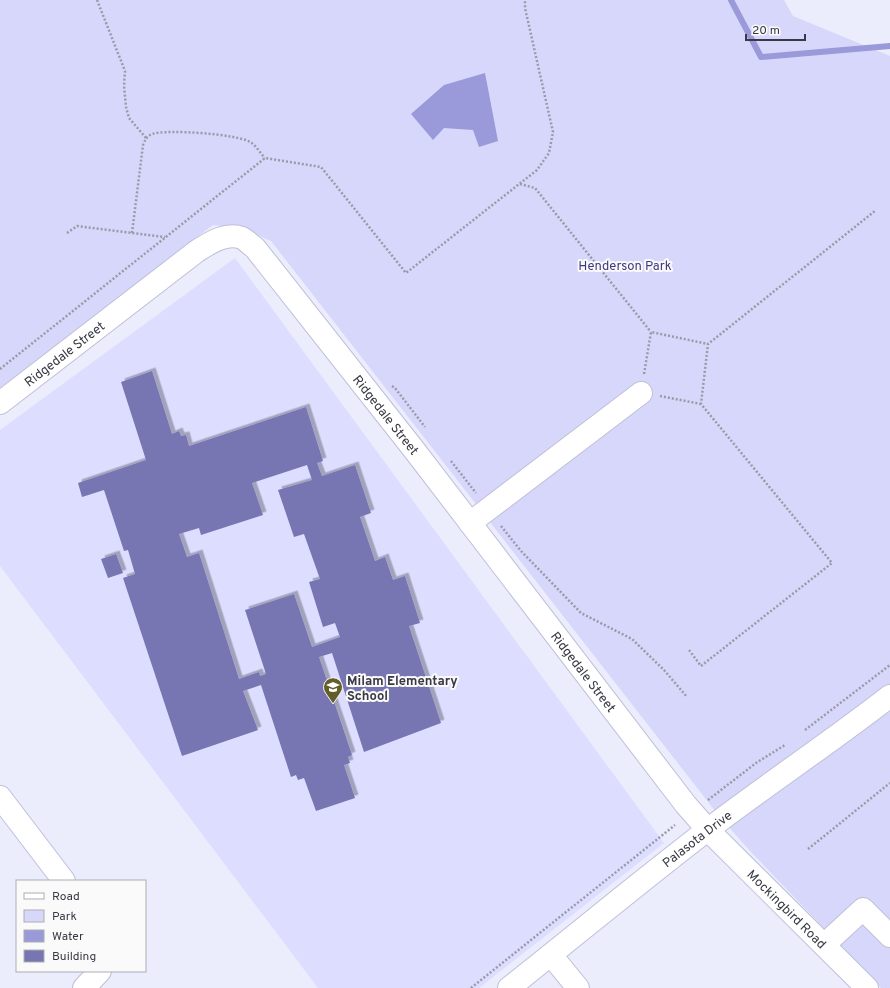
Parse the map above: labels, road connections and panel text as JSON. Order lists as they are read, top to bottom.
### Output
{
  "streets": {
    "street": ["Ridgedale Street", "Palasota Drive", "Mockingbird Road"]
  },
  "crossings": [
    ["Ridgedale Street", "Palasota Drive"],
    ["Ridgedale Street", "Mockingbird Road"],
    ["Palasota Drive", "Mockingbird Road"]
  ],
  "parks": ["Henderson Park"],
  "places": {
    "school or university": ["Milam Elementary School"]
  },
  "legend": [
    "Road",
    "Park",
    "Water",
    "Building"
  ],
  "scale_bar": "20 m"
}
